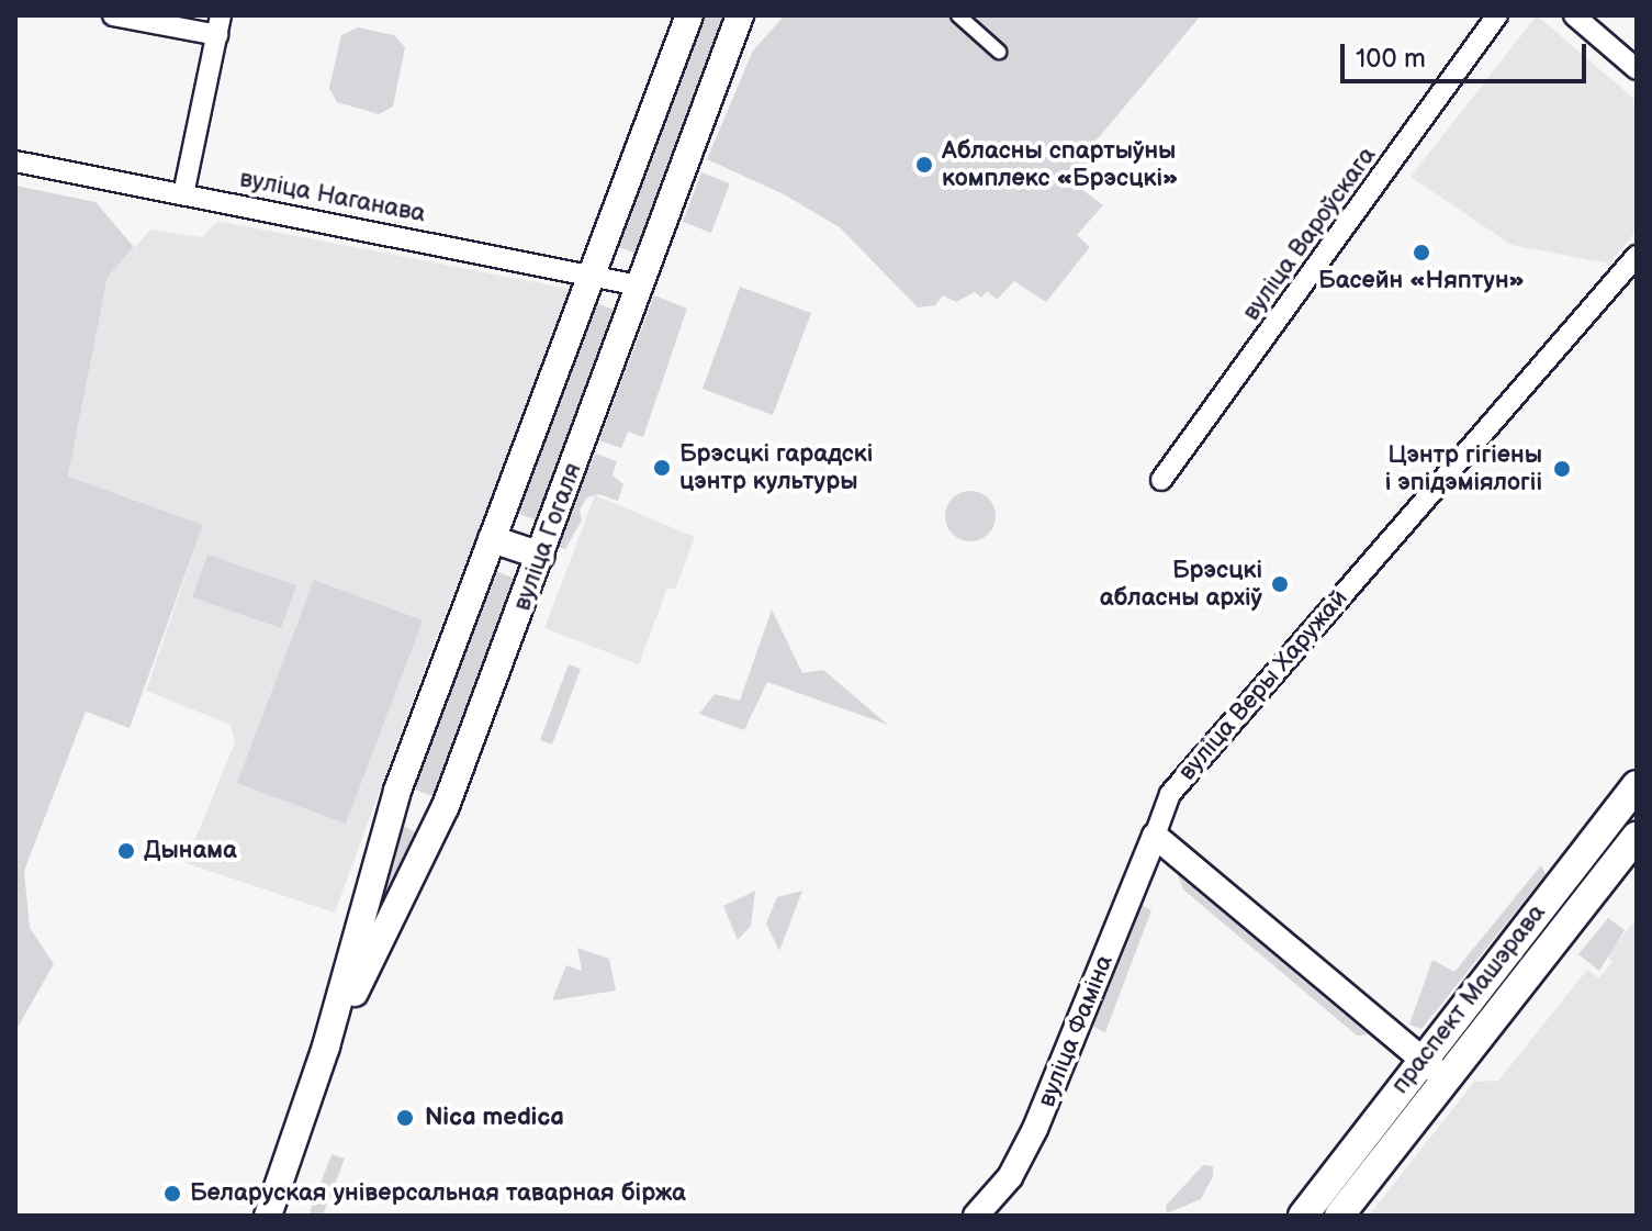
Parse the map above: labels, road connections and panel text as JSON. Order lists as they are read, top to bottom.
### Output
{
  "streets": {
    "main road": ["вуліца Гогаля", "праспект Машэрава"],
    "street": [
      "вуліца Наганава",
      "вуліца Вароўскага",
      "вуліца Веры Харужай",
      "вуліца Фаміна"
    ]
  },
  "crossings": [
    ["вуліца Наганава", "вуліца Гогаля"],
    ["вуліца Веры Харужай", "вуліца Фаміна"]
  ],
  "places": [
    "Абласны спартыўны комплекс «Брэсцкі»",
    "Басейн «Няптун»",
    "Брэсцкі гарадскі цэнтр культуры",
    "Цэнтр гігіены і эпідэміялогіі",
    "Брэсцкі абласны архіў",
    "Дынама",
    "Nica medica",
    "Беларуская універсальная таварная біржа"
  ],
  "scale_bar": "100 m"
}
